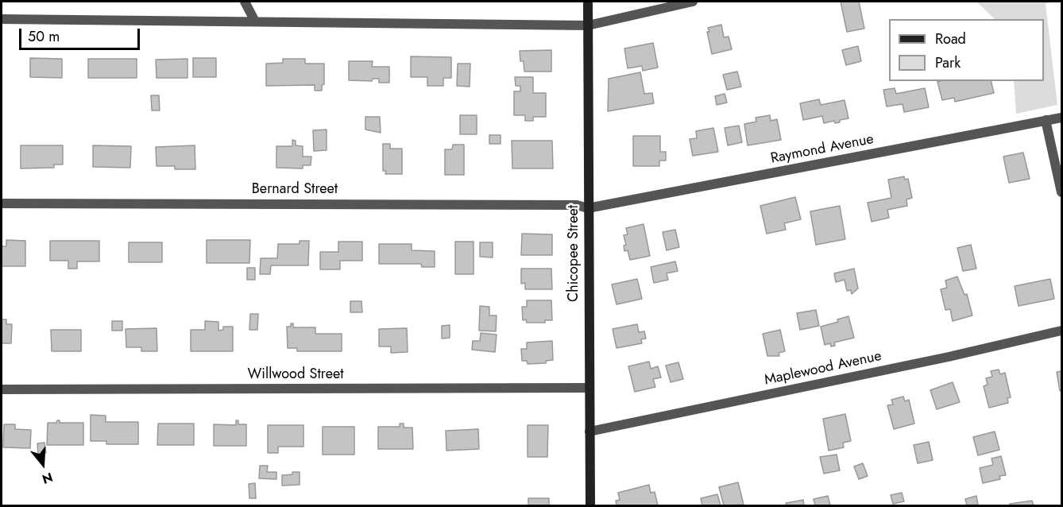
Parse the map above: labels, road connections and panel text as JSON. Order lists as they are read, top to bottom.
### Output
{
  "streets": {
    "main road": ["Chicopee Street"],
    "street": [
      "Raymond Avenue",
      "Bernard Street",
      "Maplewood Avenue",
      "Willwood Street"
    ]
  },
  "crossings": [
    ["Raymond Avenue", "Bernard Street"],
    ["Raymond Avenue", "Chicopee Street"],
    ["Bernard Street", "Chicopee Street"],
    ["Chicopee Street", "Maplewood Avenue"],
    ["Chicopee Street", "Willwood Street"]
  ],
  "legend": ["Road", "Park"],
  "scale_bar": "50 m",
  "north": "bottom"
}
